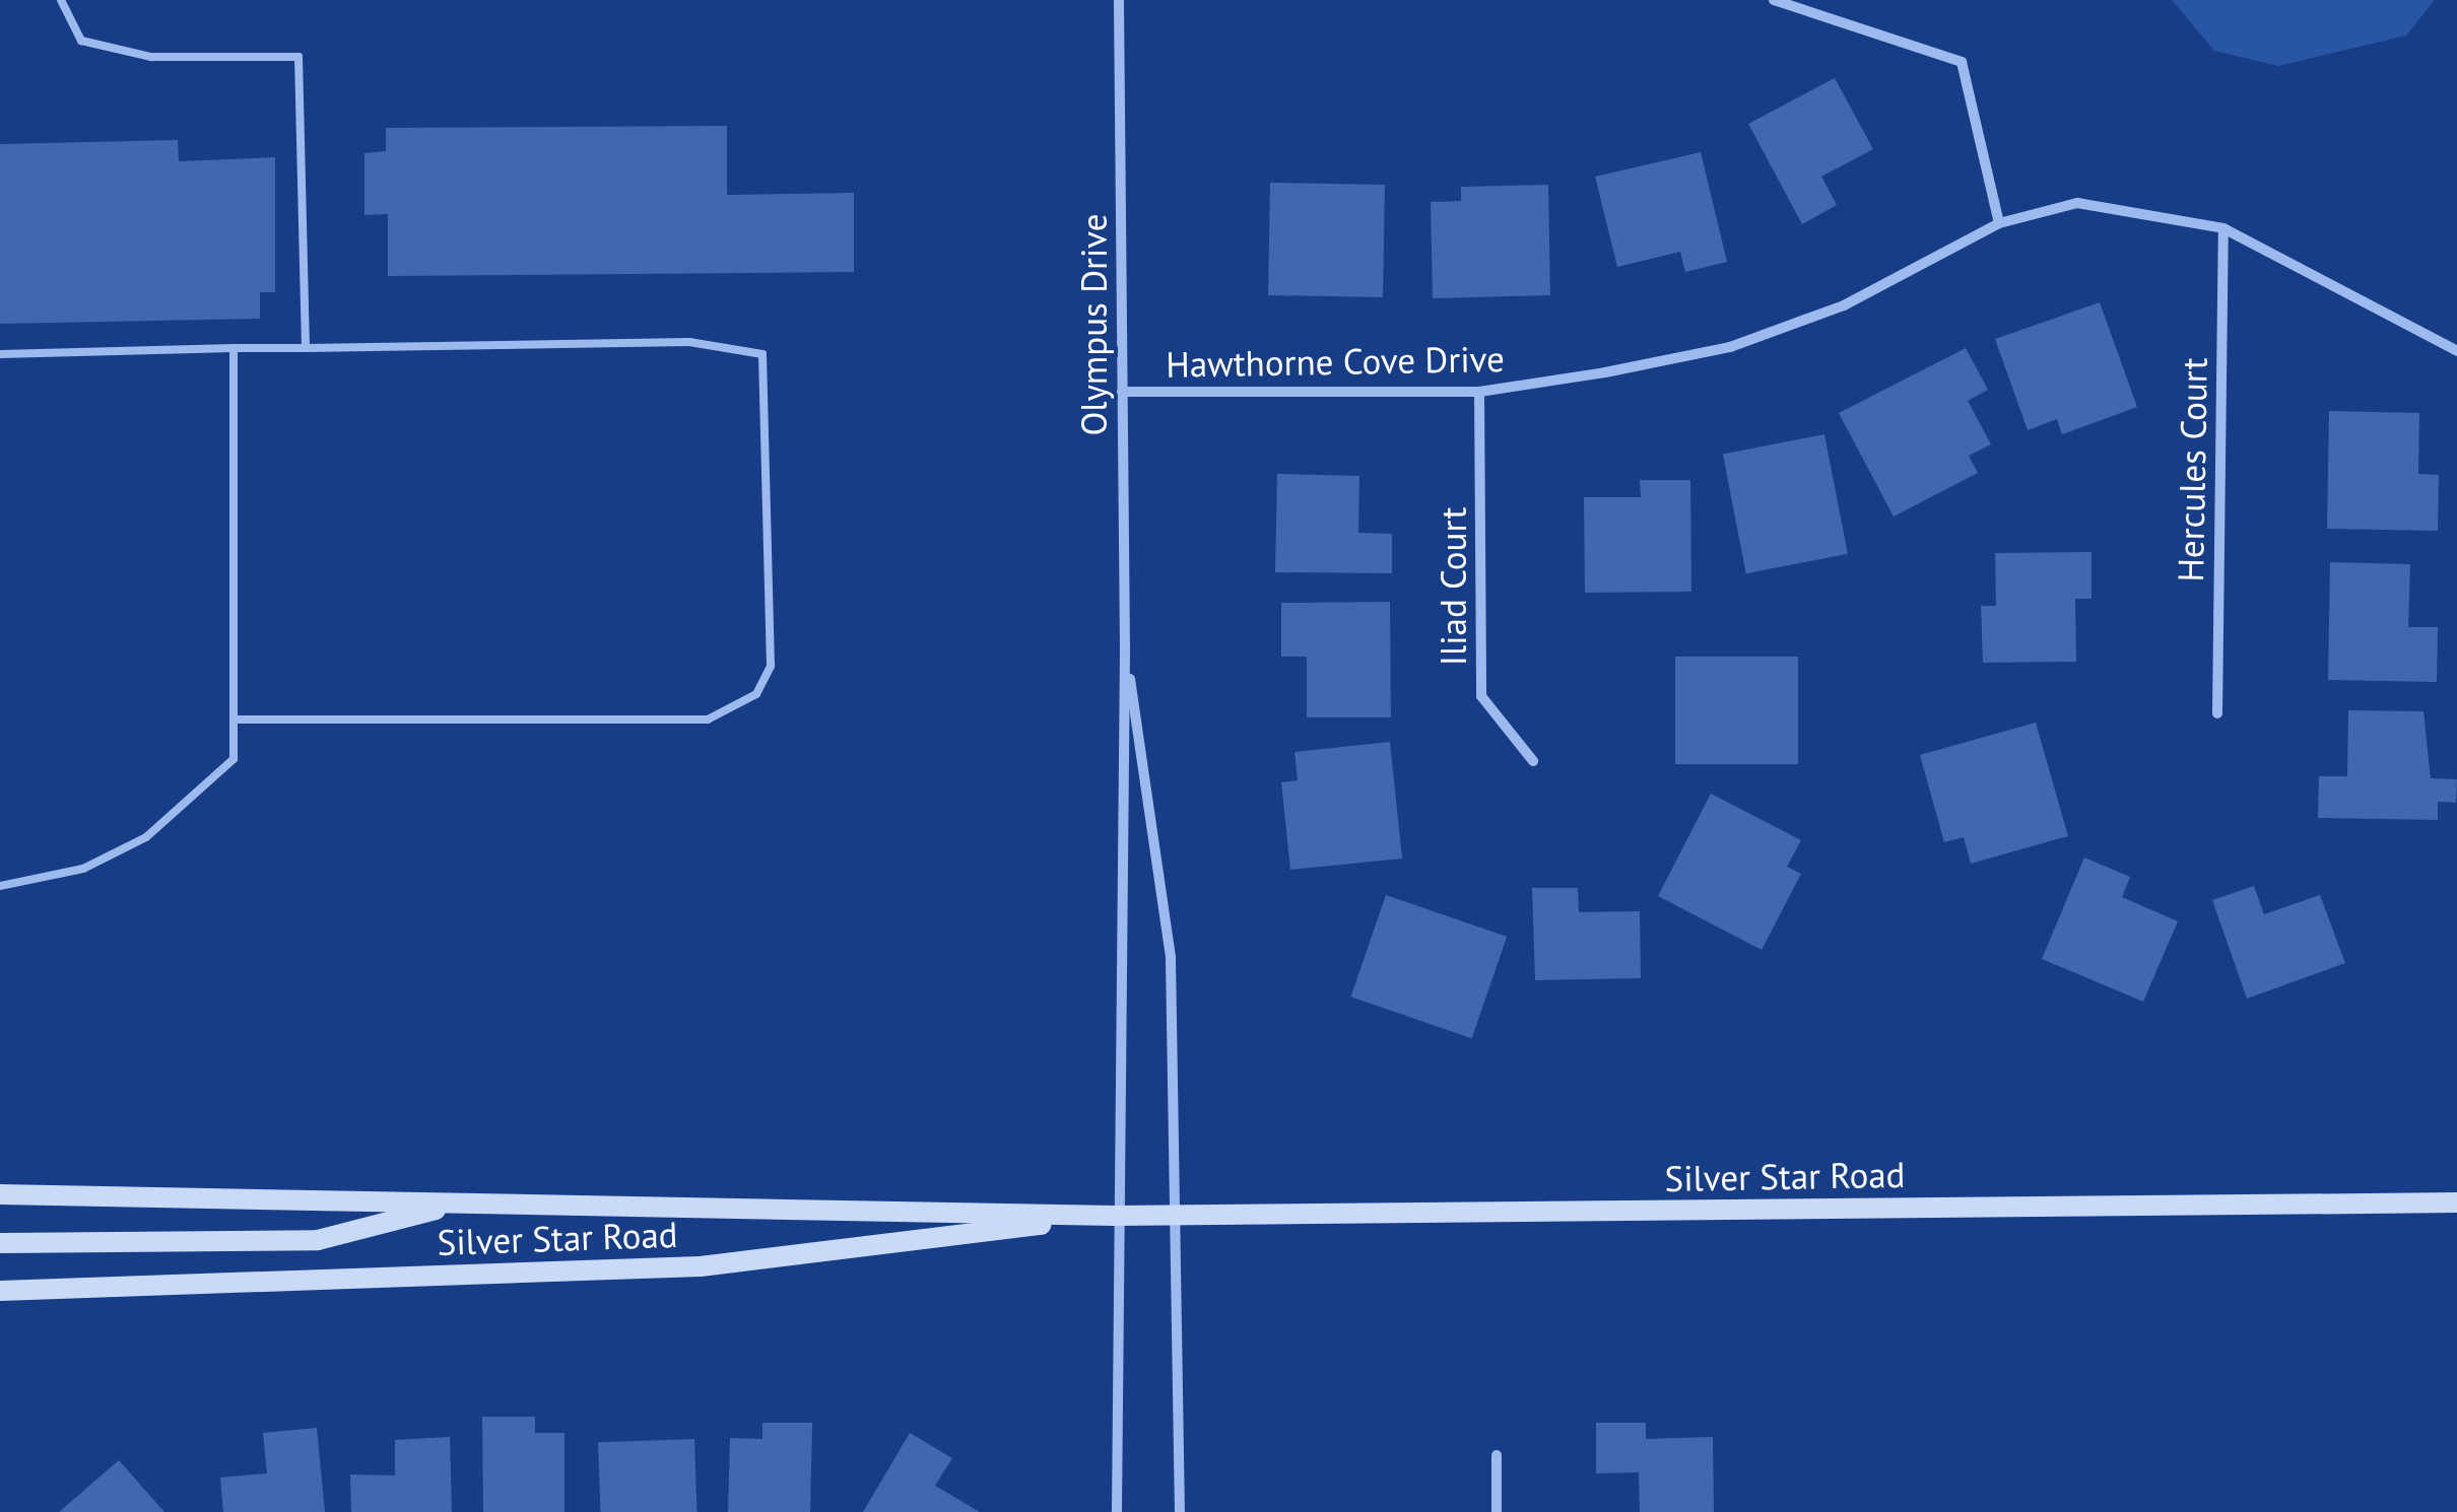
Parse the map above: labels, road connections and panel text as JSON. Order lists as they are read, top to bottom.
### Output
{
  "streets": {
    "main road": ["Silver Star Road"],
    "street": [
      "Olympus Drive",
      "Hawthorne Cove Drive",
      "Hercules Court",
      "Iliad Court"
    ]
  },
  "crossings": [
    ["Olympus Drive", "Hawthorne Cove Drive"],
    ["Olympus Drive", "Silver Star Road"],
    ["Hawthorne Cove Drive", "Hercules Court"],
    ["Hawthorne Cove Drive", "Iliad Court"]
  ]
}
